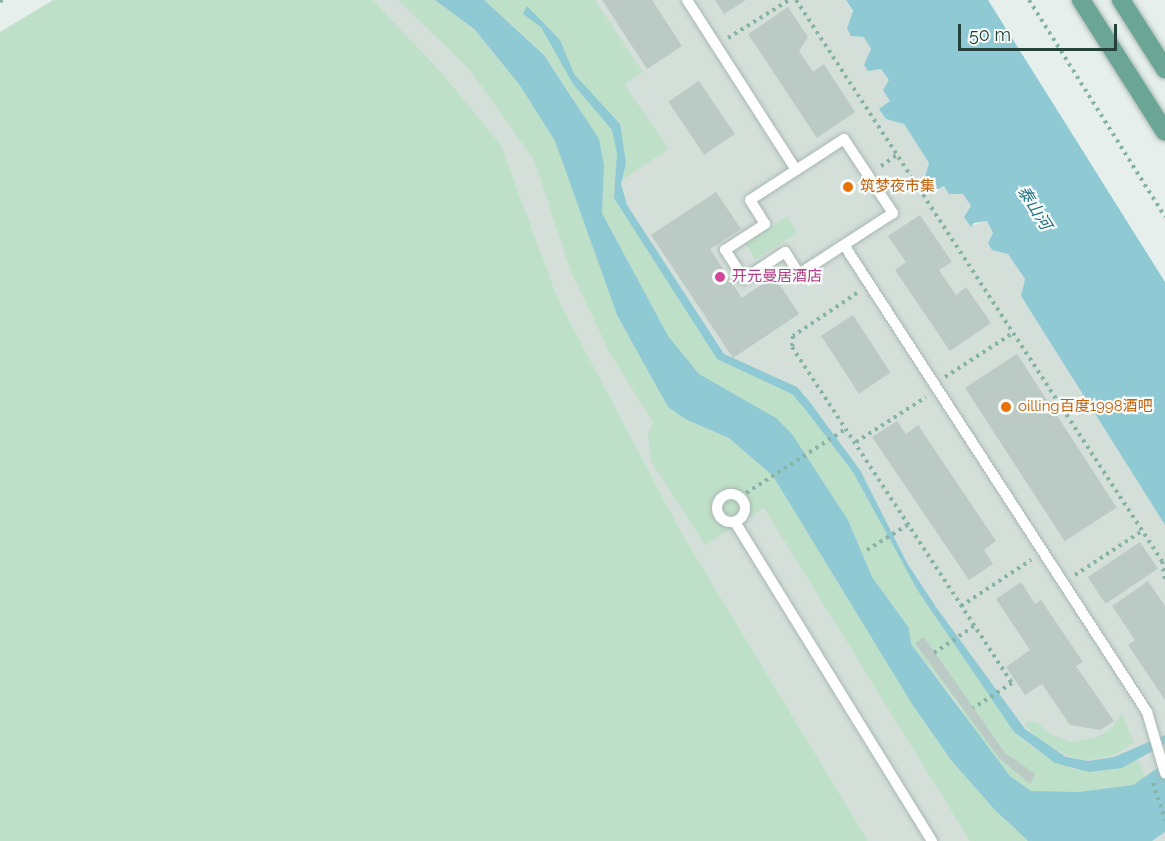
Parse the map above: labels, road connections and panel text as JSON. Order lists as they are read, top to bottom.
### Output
{
  "water": ["泰山河"],
  "places": ["筑梦夜市集", "开元曼居酒店", "oilling百度1998酒吧"],
  "scale_bar": "50 m"
}
